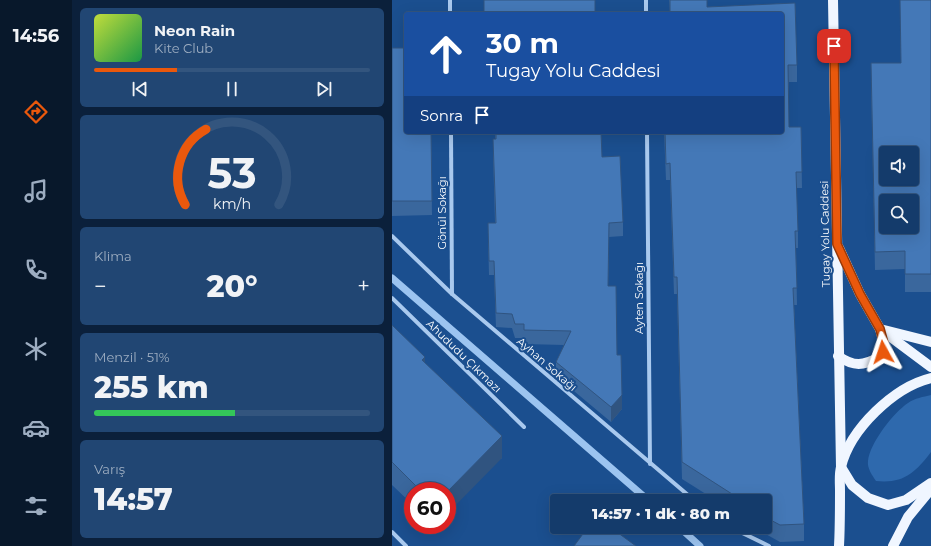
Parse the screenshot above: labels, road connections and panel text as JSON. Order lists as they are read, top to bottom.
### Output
{
  "streets": {
    "main road": ["Tugay Yolu Caddesi"],
    "street": [
      "Gönül Sokağı",
      "Ayten Sokağı",
      "Ahududu Çıkmazı",
      "Ayhan Sokağı"
    ]
  },
  "crossings": [
    ["Gönül Sokağı", "Ayhan Sokağı"],
    ["Ayten Sokağı", "Ayhan Sokağı"]
  ],
  "page": {
    "tabs": "14:56",
    "turn": ["30 m", "Tugay Yolu Caddesi"],
    "song": ["Neon Rain", "Kite Club"],
    "then": "Sonra",
    "tile": [
      "Klima",
      ["Menzil · 51%", "255 km"],
      ["Varış", "14:57"]
    ],
    "heat": ["−", "20°", "+"],
    "limit": "60",
    "trip": "14:57 · 1 dk · 80 m",
    "gauge": ["53", "km/h"]
  }
}
